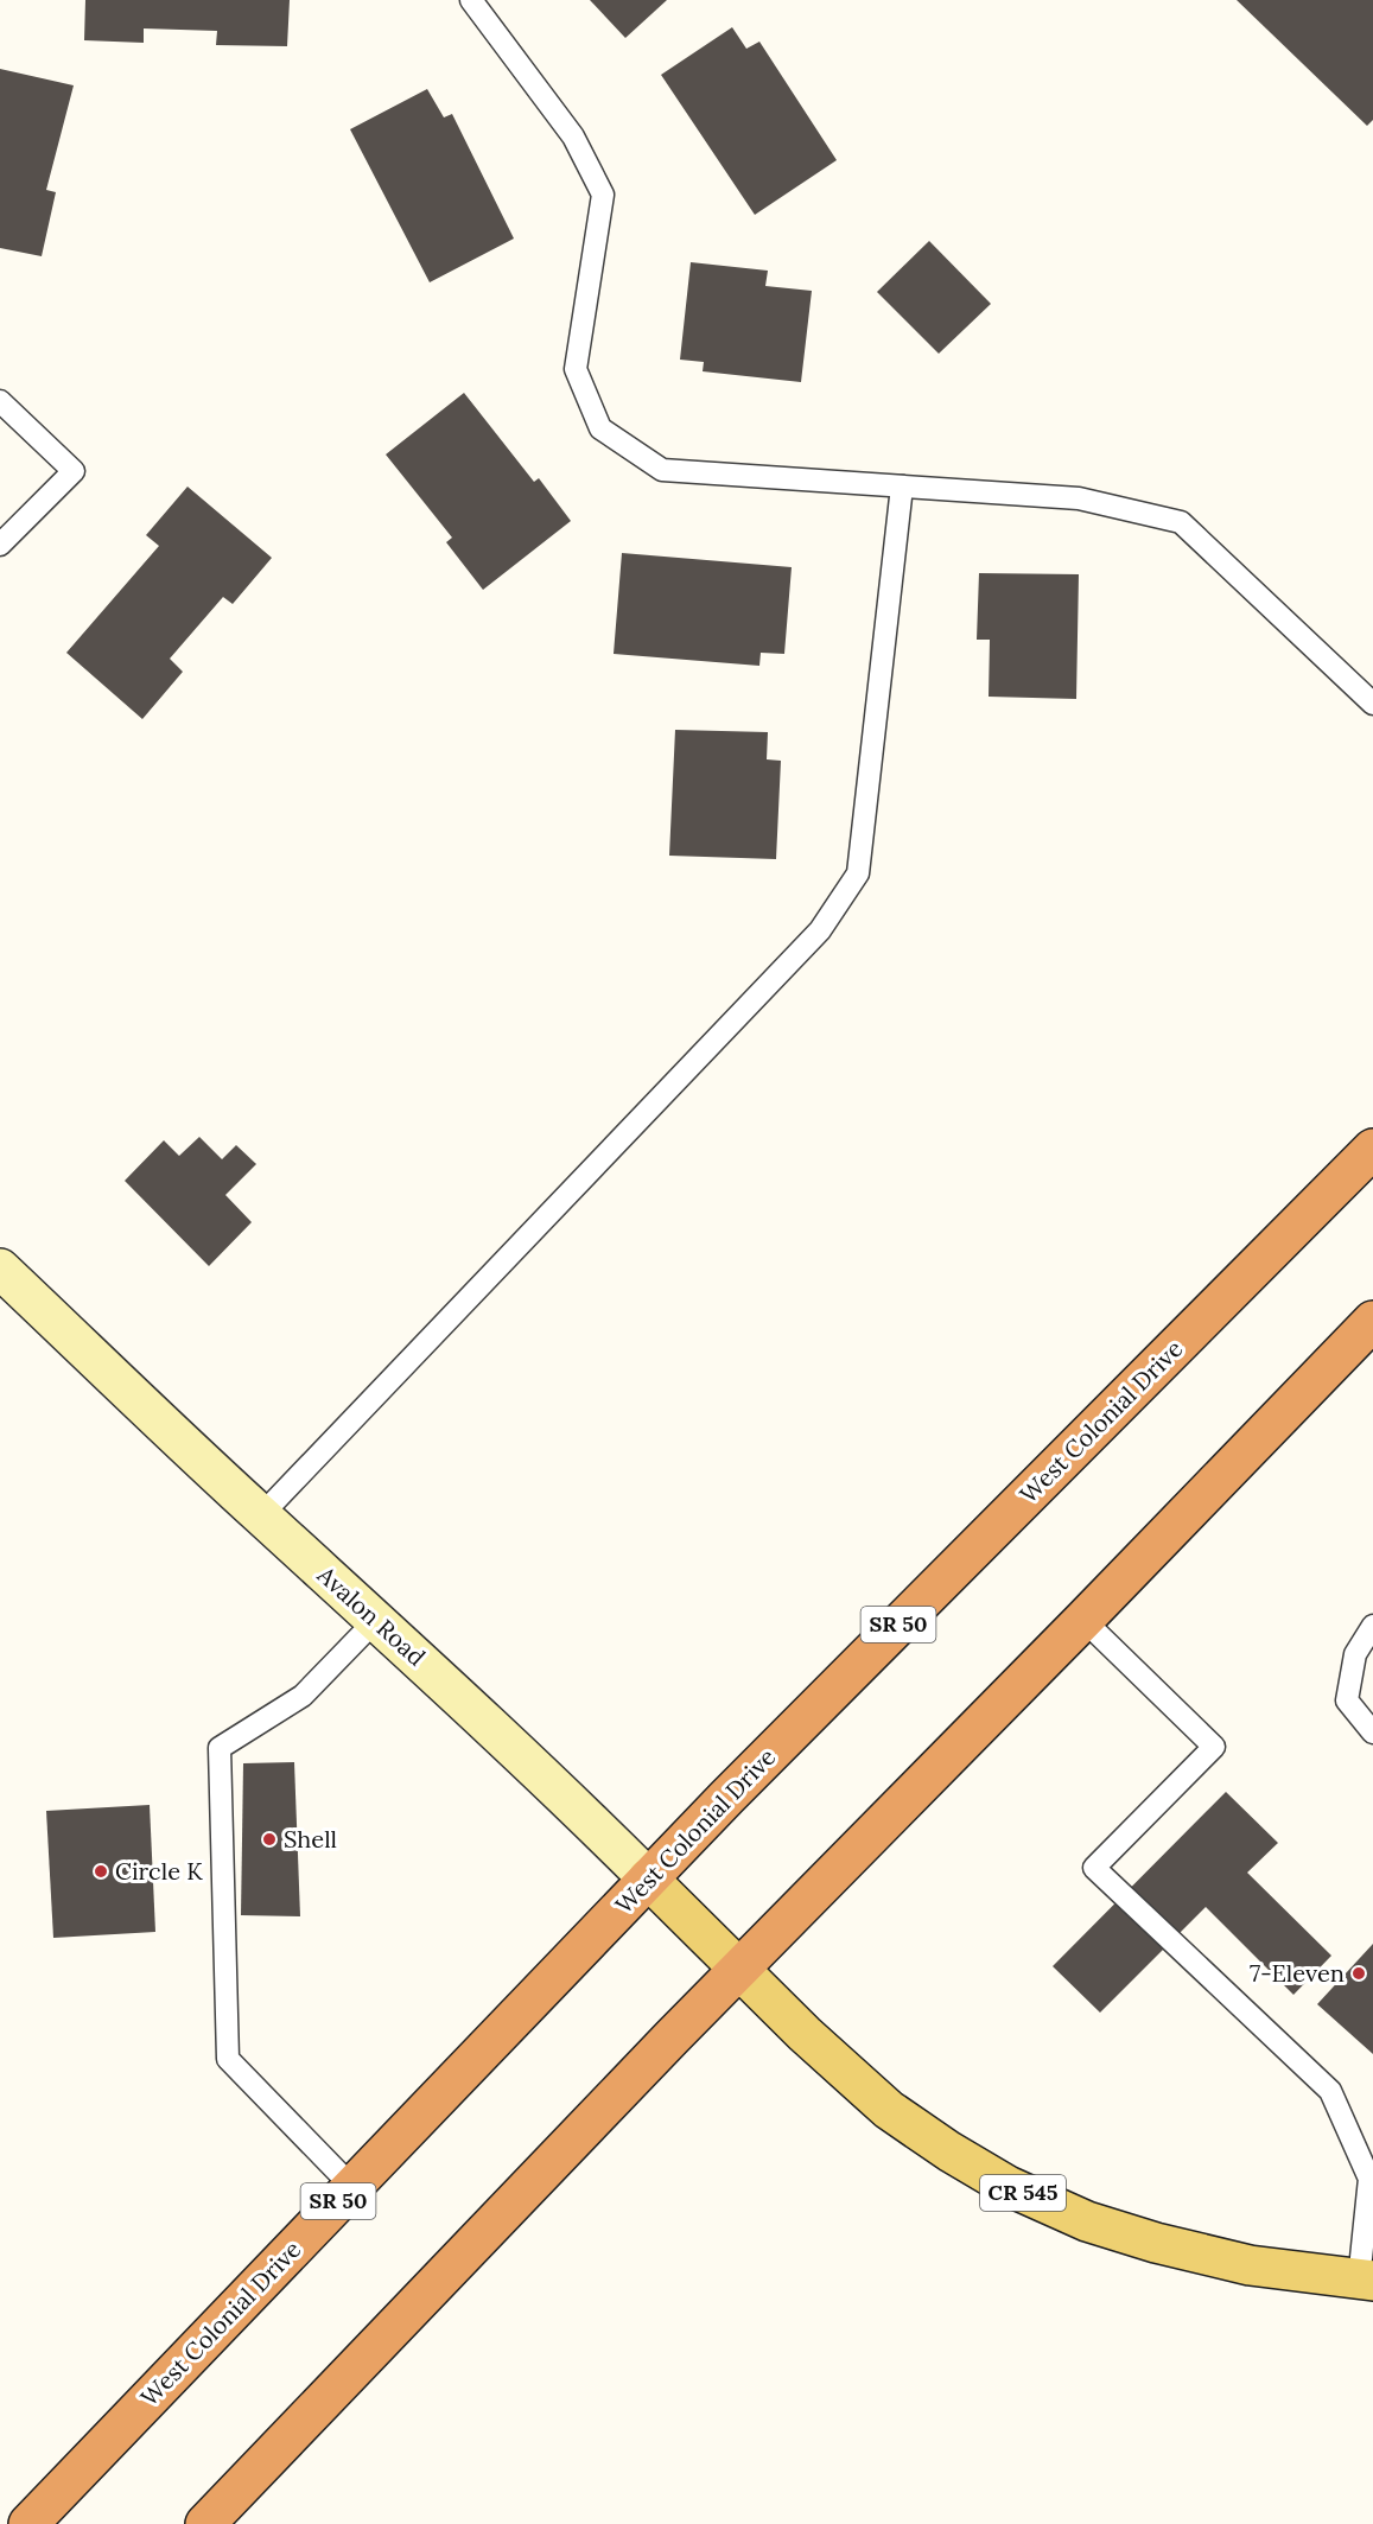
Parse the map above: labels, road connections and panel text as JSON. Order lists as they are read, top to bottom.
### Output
{
  "streets": {
    "highway": ["West Colonial Drive", "SR 50"],
    "main road": ["Avalon Road", "CR 545"]
  },
  "crossings": [
    ["West Colonial Drive", "Avalon Road"],
    ["Avalon Road", "CR 545"]
  ],
  "places": ["Shell", "Circle K", "7-Eleven"]
}
